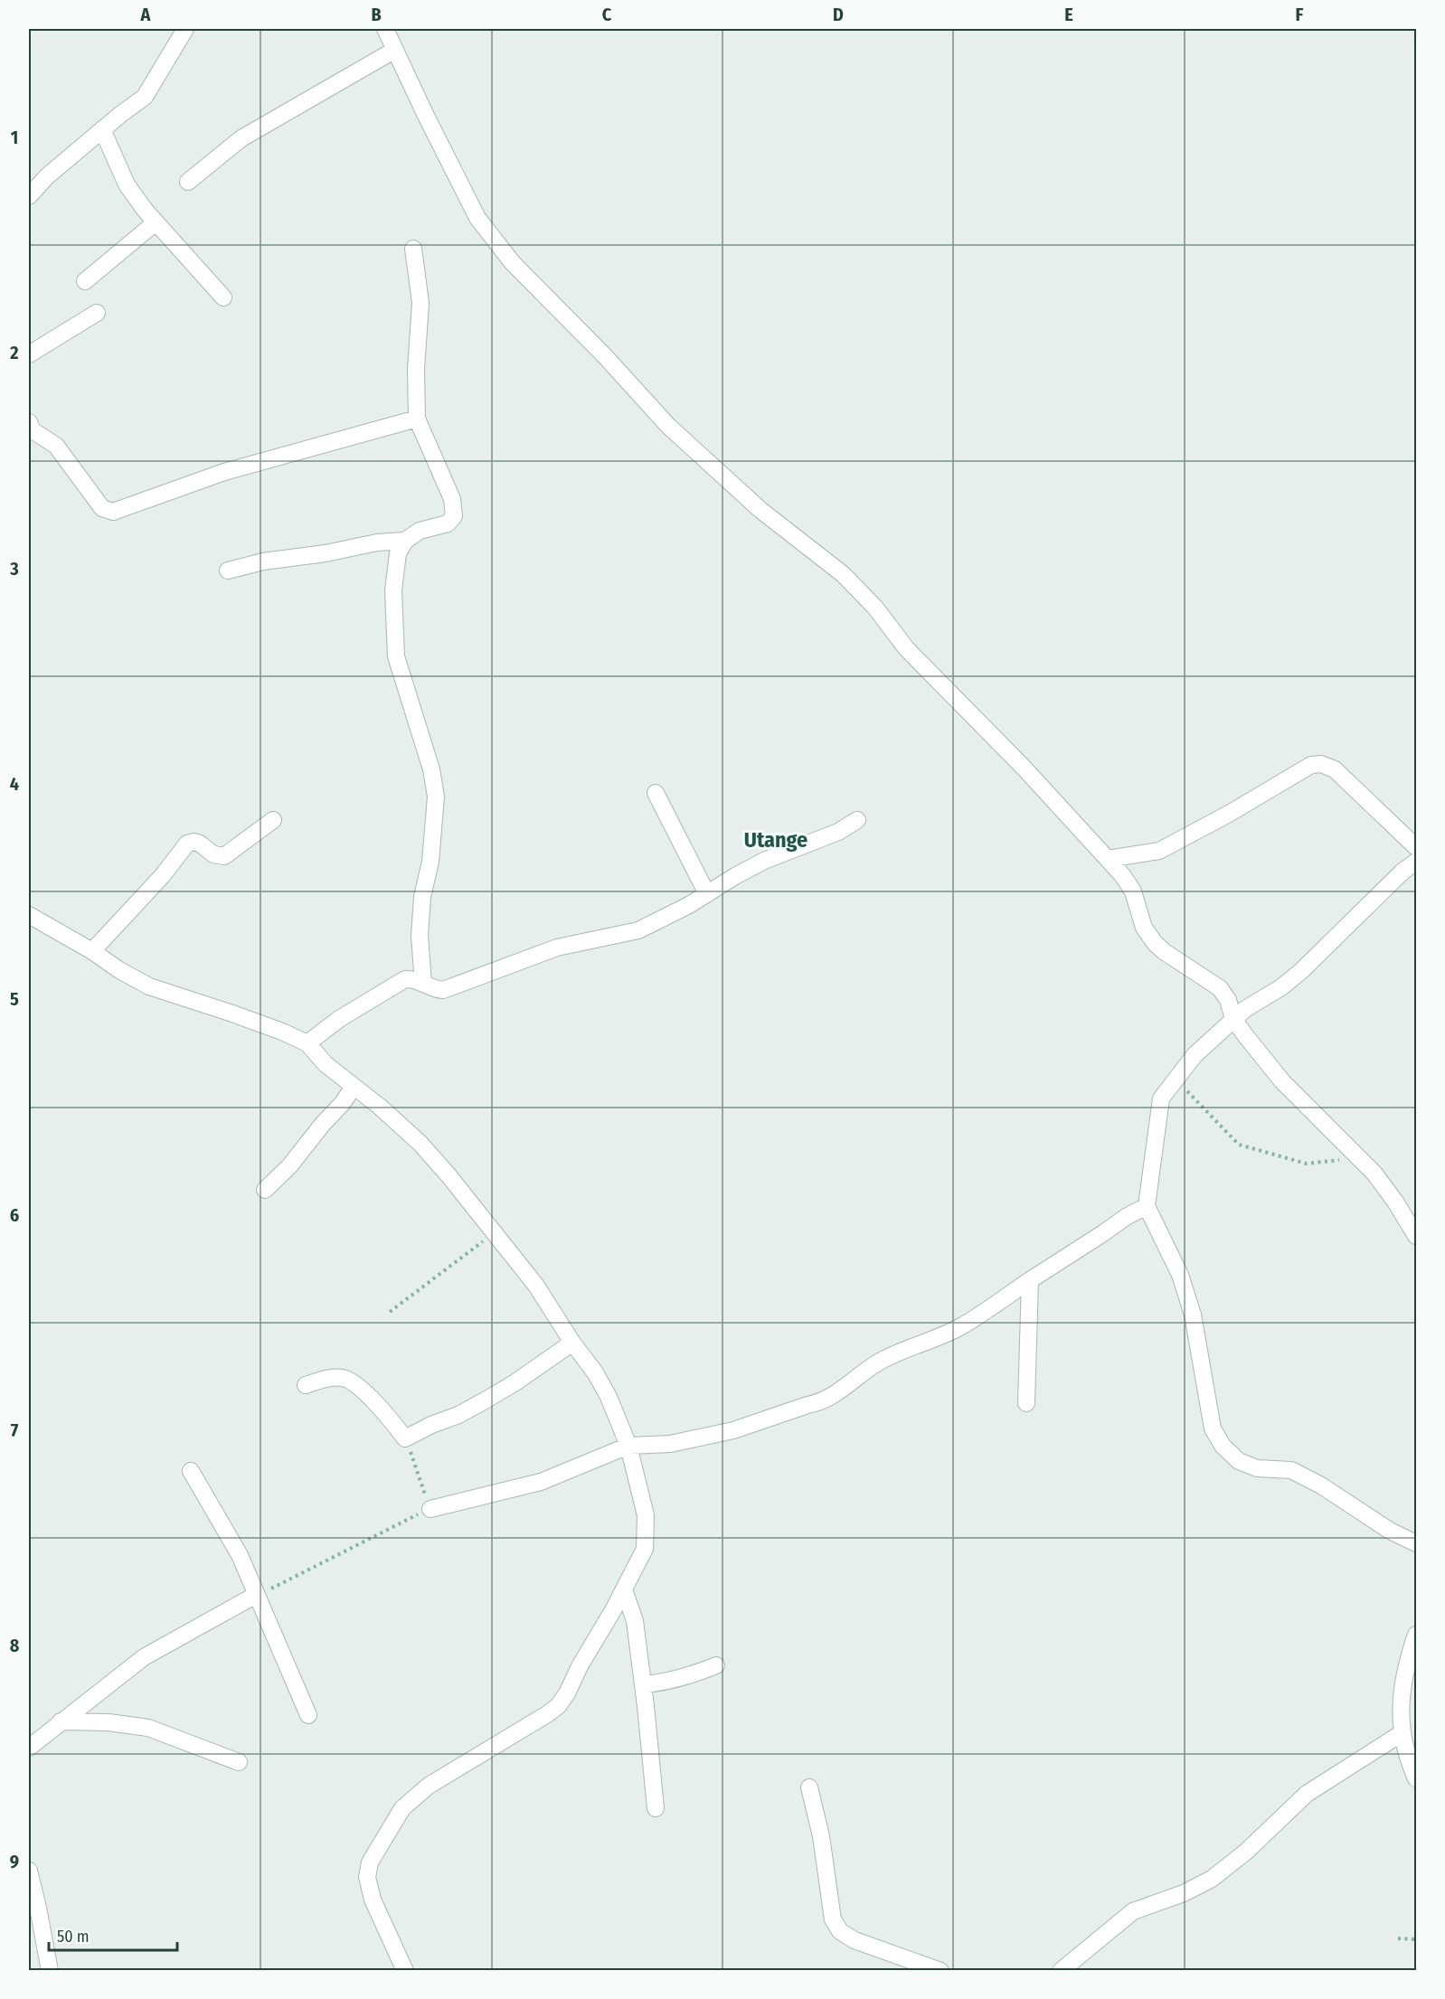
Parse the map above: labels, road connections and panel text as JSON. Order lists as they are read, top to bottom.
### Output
{
  "districts": ["Utange"],
  "scale_bar": "50 m",
  "grid": {
    "columns": [
      "A",
      "B",
      "C",
      "D",
      "E",
      "F"
    ],
    "rows": [
      "1",
      "2",
      "3",
      "4",
      "5",
      "6",
      "7",
      "8",
      "9"
    ]
  }
}
